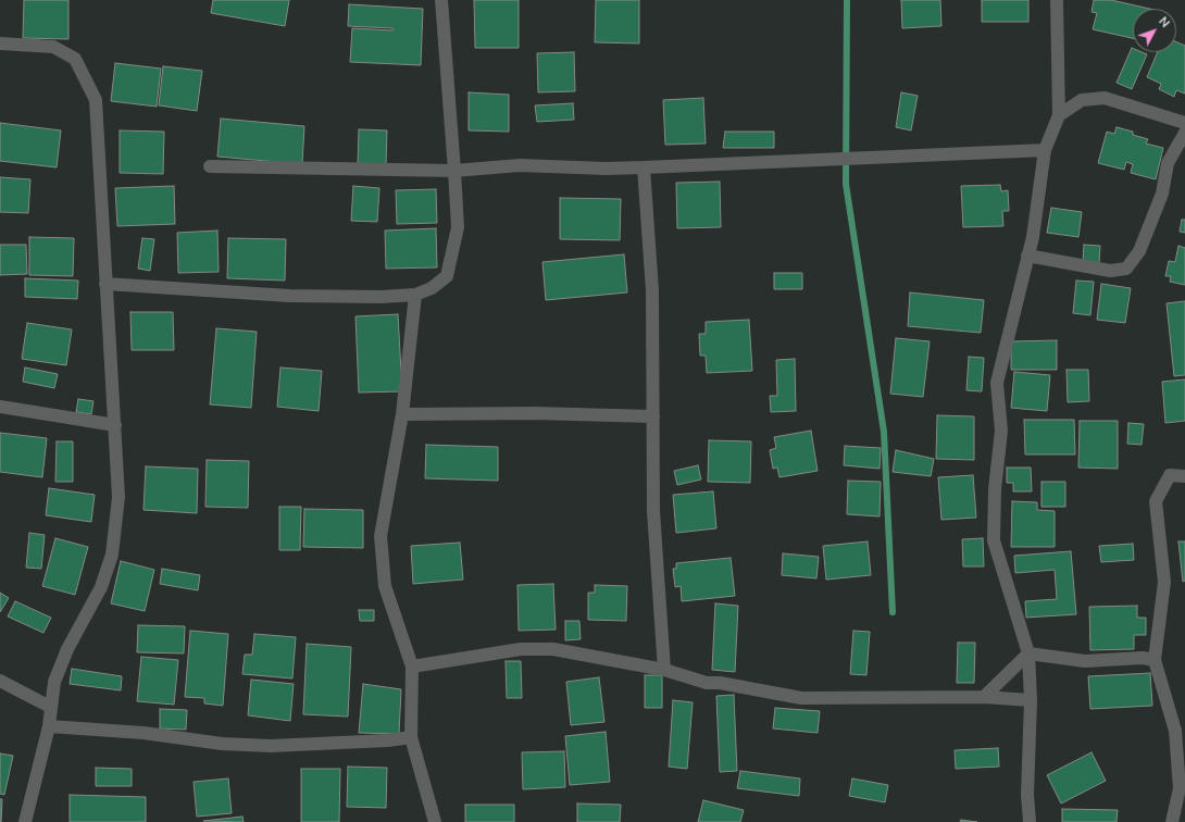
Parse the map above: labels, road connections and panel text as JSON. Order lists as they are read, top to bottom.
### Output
{
  "north": "top right"
}
